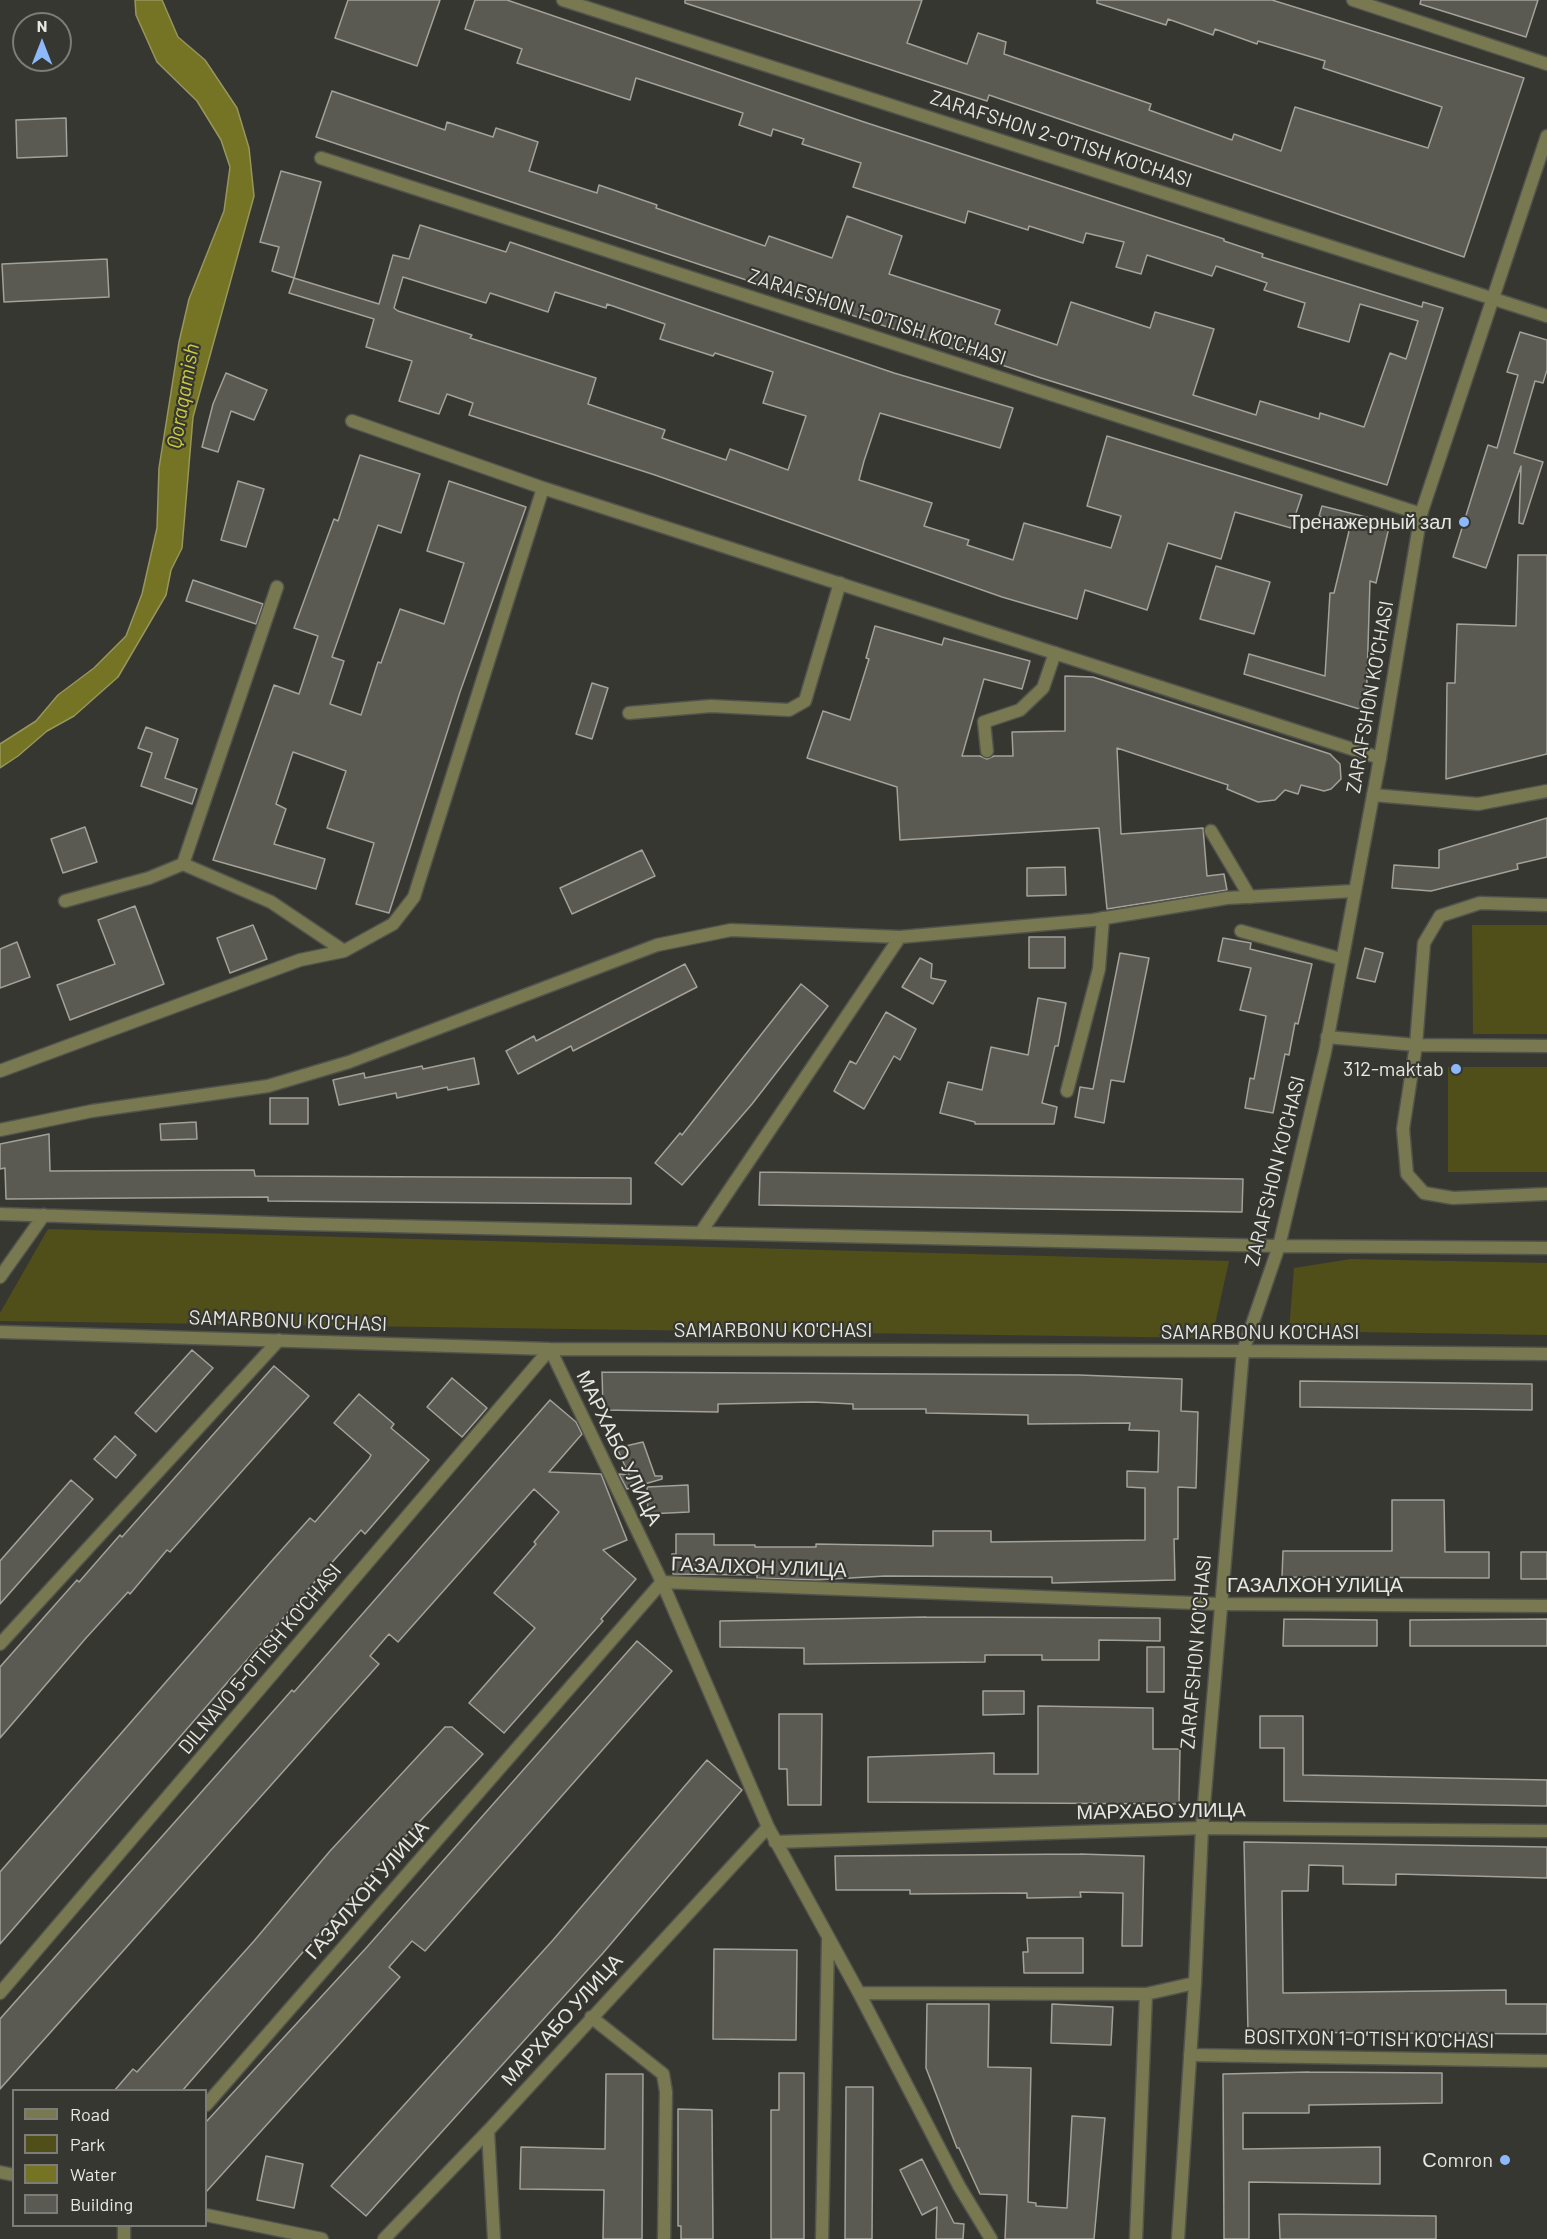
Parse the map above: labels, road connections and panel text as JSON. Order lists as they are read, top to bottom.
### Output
{
  "streets": {
    "street": [
      "ZARAFSHON 2-O'TISH KO'CHASI",
      "ZARAFSHON 1-O'TISH KO'CHASI",
      "ZARAFSHON KO'CHASI",
      "SAMARBONU KO'CHASI",
      "МАРХАБО УЛИЦА",
      "ГАЗАЛХОН УЛИЦА",
      "DILNAVO 5-O'TISH KO'CHASI",
      "BOSITXON 1-O'TISH KO'CHASI"
    ]
  },
  "crossings": [
    ["ZARAFSHON 2-O'TISH KO'CHASI", "ZARAFSHON KO'CHASI"],
    ["ZARAFSHON 1-O'TISH KO'CHASI", "ZARAFSHON KO'CHASI"],
    ["ZARAFSHON KO'CHASI", "SAMARBONU KO'CHASI"],
    ["ZARAFSHON KO'CHASI", "МАРХАБО УЛИЦА"],
    ["ZARAFSHON KO'CHASI", "ГАЗАЛХОН УЛИЦА"],
    ["ZARAFSHON KO'CHASI", "BOSITXON 1-O'TISH KO'CHASI"],
    ["SAMARBONU KO'CHASI", "МАРХАБО УЛИЦА"],
    ["SAMARBONU KO'CHASI", "DILNAVO 5-O'TISH KO'CHASI"],
    ["МАРХАБО УЛИЦА", "ГАЗАЛХОН УЛИЦА"],
    ["МАРХАБО УЛИЦА", "DILNAVO 5-O'TISH KO'CHASI"]
  ],
  "water": ["Qoraqamish"],
  "places": ["Тренажерный зал", "312-maktab", "Сomron"],
  "legend": [
    "Road",
    "Park",
    "Water",
    "Building"
  ],
  "north": "top"
}
